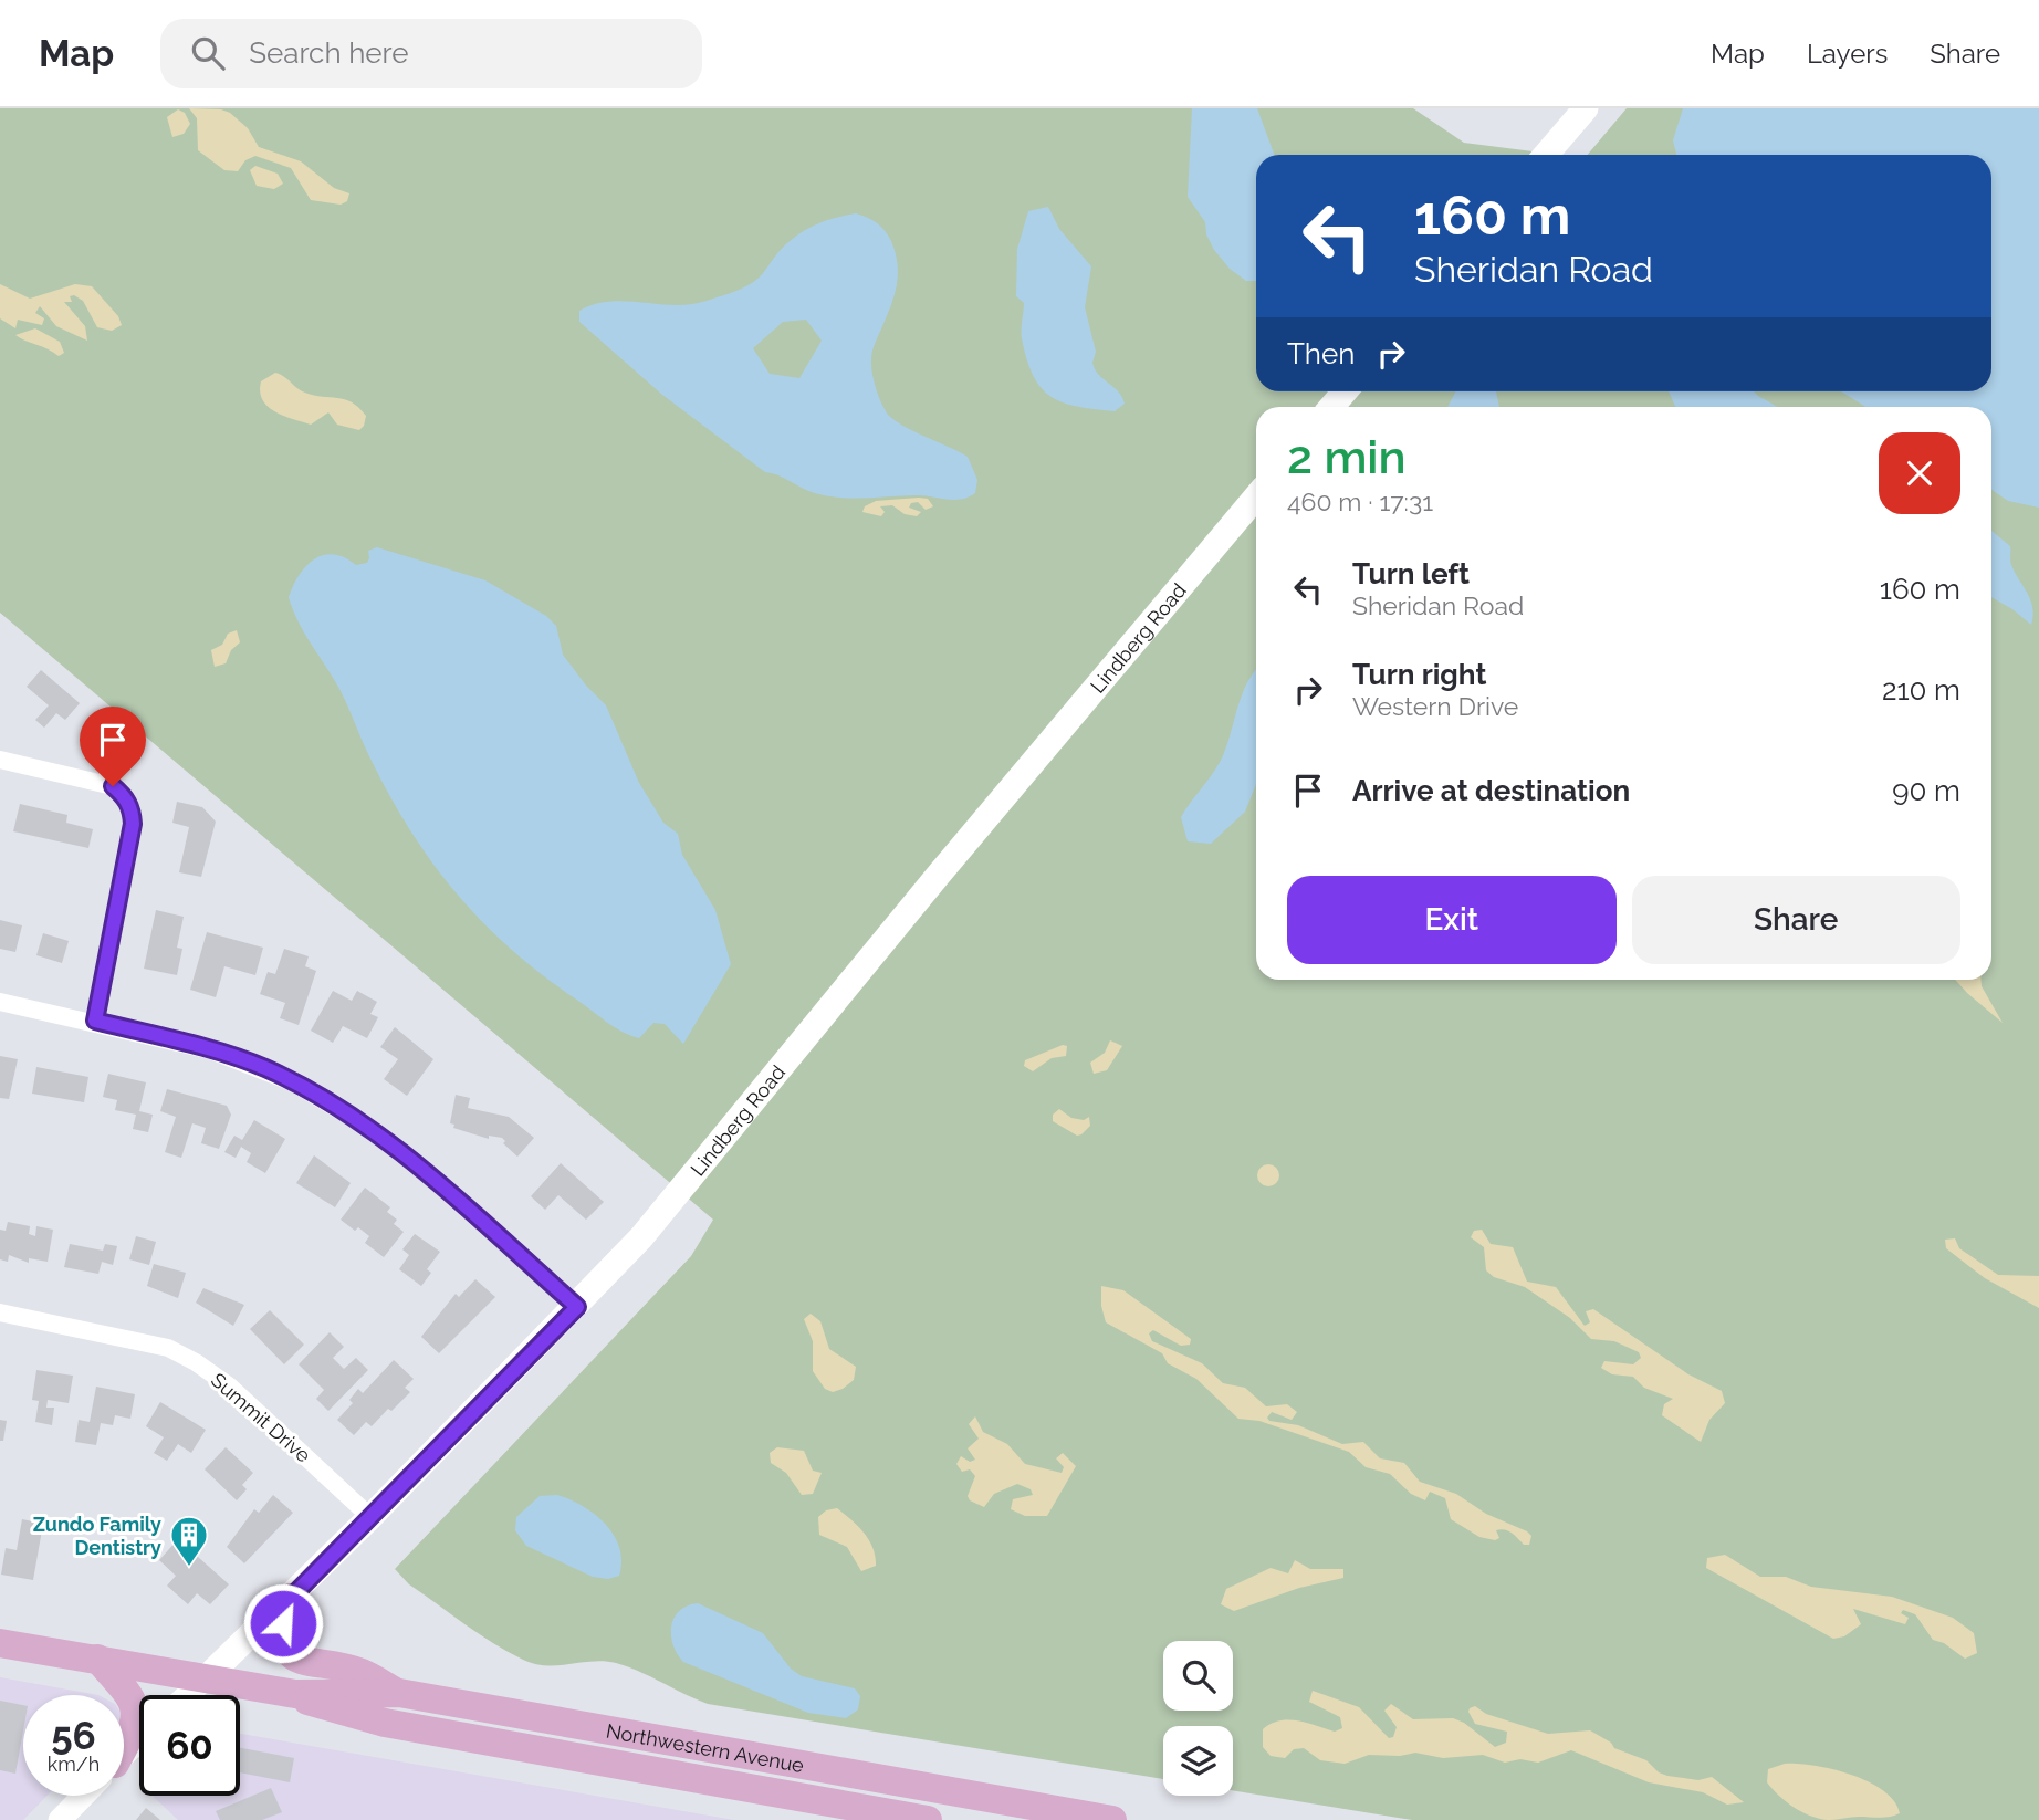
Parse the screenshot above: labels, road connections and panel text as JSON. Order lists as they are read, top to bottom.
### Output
{
  "streets": {
    "main road": ["Lindberg Road", "Northwestern Avenue"],
    "street": ["Summit Drive"]
  },
  "crossings": [
    ["Lindberg Road", "Summit Drive"],
    ["Lindberg Road", "Northwestern Avenue"]
  ],
  "places": {
    "building": ["Zundo Family Dentistry"]
  },
  "page": {
    "header": "Map",
    "search": "Search here",
    "nav": ["Map", "Layers", "Share"],
    "turn": ["160 m", "Sheridan Road"],
    "then": "Then",
    "heading": ["2 min", "460 m · 17:31"],
    "list": [
      {
        "name": "Turn left",
        "note": "Sheridan Road",
        "value": "160 m"
      },
      {
        "name": "Turn right",
        "note": "Western Drive",
        "value": "210 m"
      },
      {
        "name": "Arrive at destination",
        "value": "90 m"
      }
    ],
    "buttons": ["Exit", "Share"],
    "speed": "56 km/h",
    "limit": "60"
  }
}
